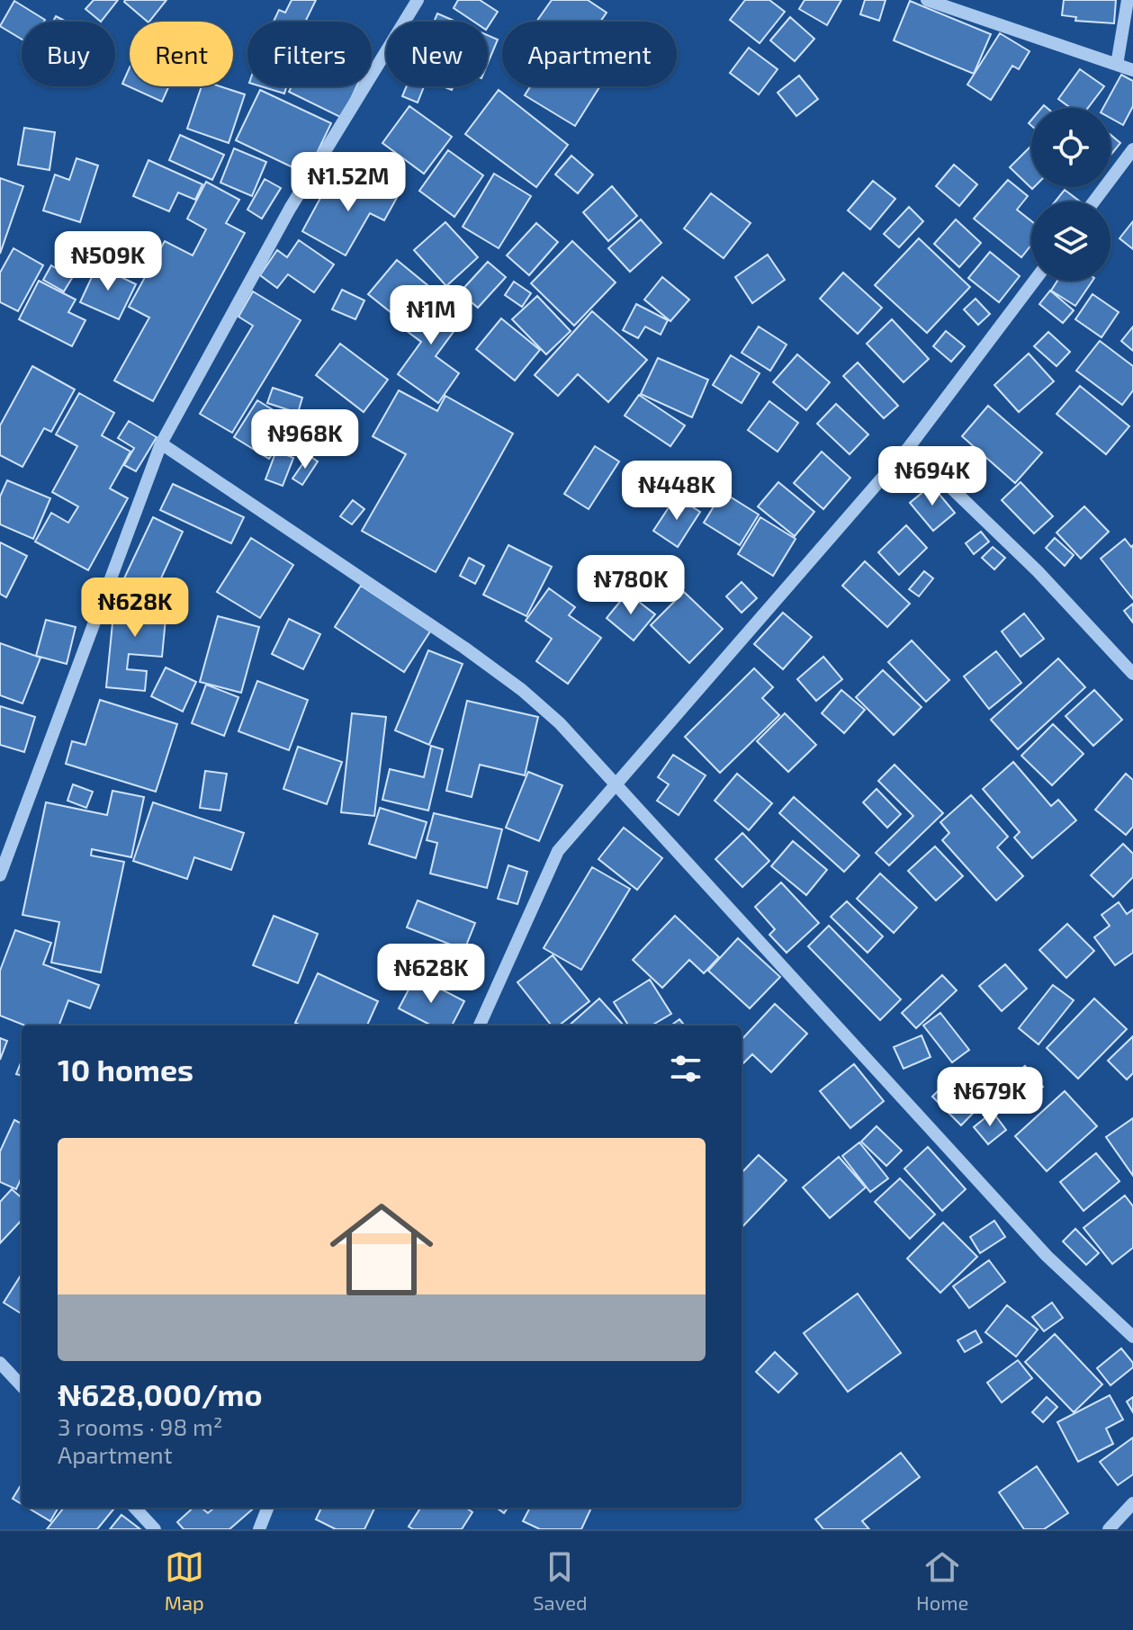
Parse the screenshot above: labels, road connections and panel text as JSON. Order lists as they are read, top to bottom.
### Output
{
  "page": {
    "chip": [
      "Buy",
      "Rent",
      "Filters",
      "New",
      "Apartment"
    ],
    "price": [
      "₦1.52M",
      "₦509K",
      "₦1M",
      "₦968K",
      "₦694K",
      "₦448K",
      "₦780K",
      "₦628K",
      "₦628K",
      "₦679K"
    ],
    "heading": "10 homes",
    "list": [
      {
        "name": "₦628,000/mo",
        "note": "3 rooms · 98 m² · Apartment"
      }
    ],
    "tabs": ["Map", "Saved", "Home"]
  }
}
